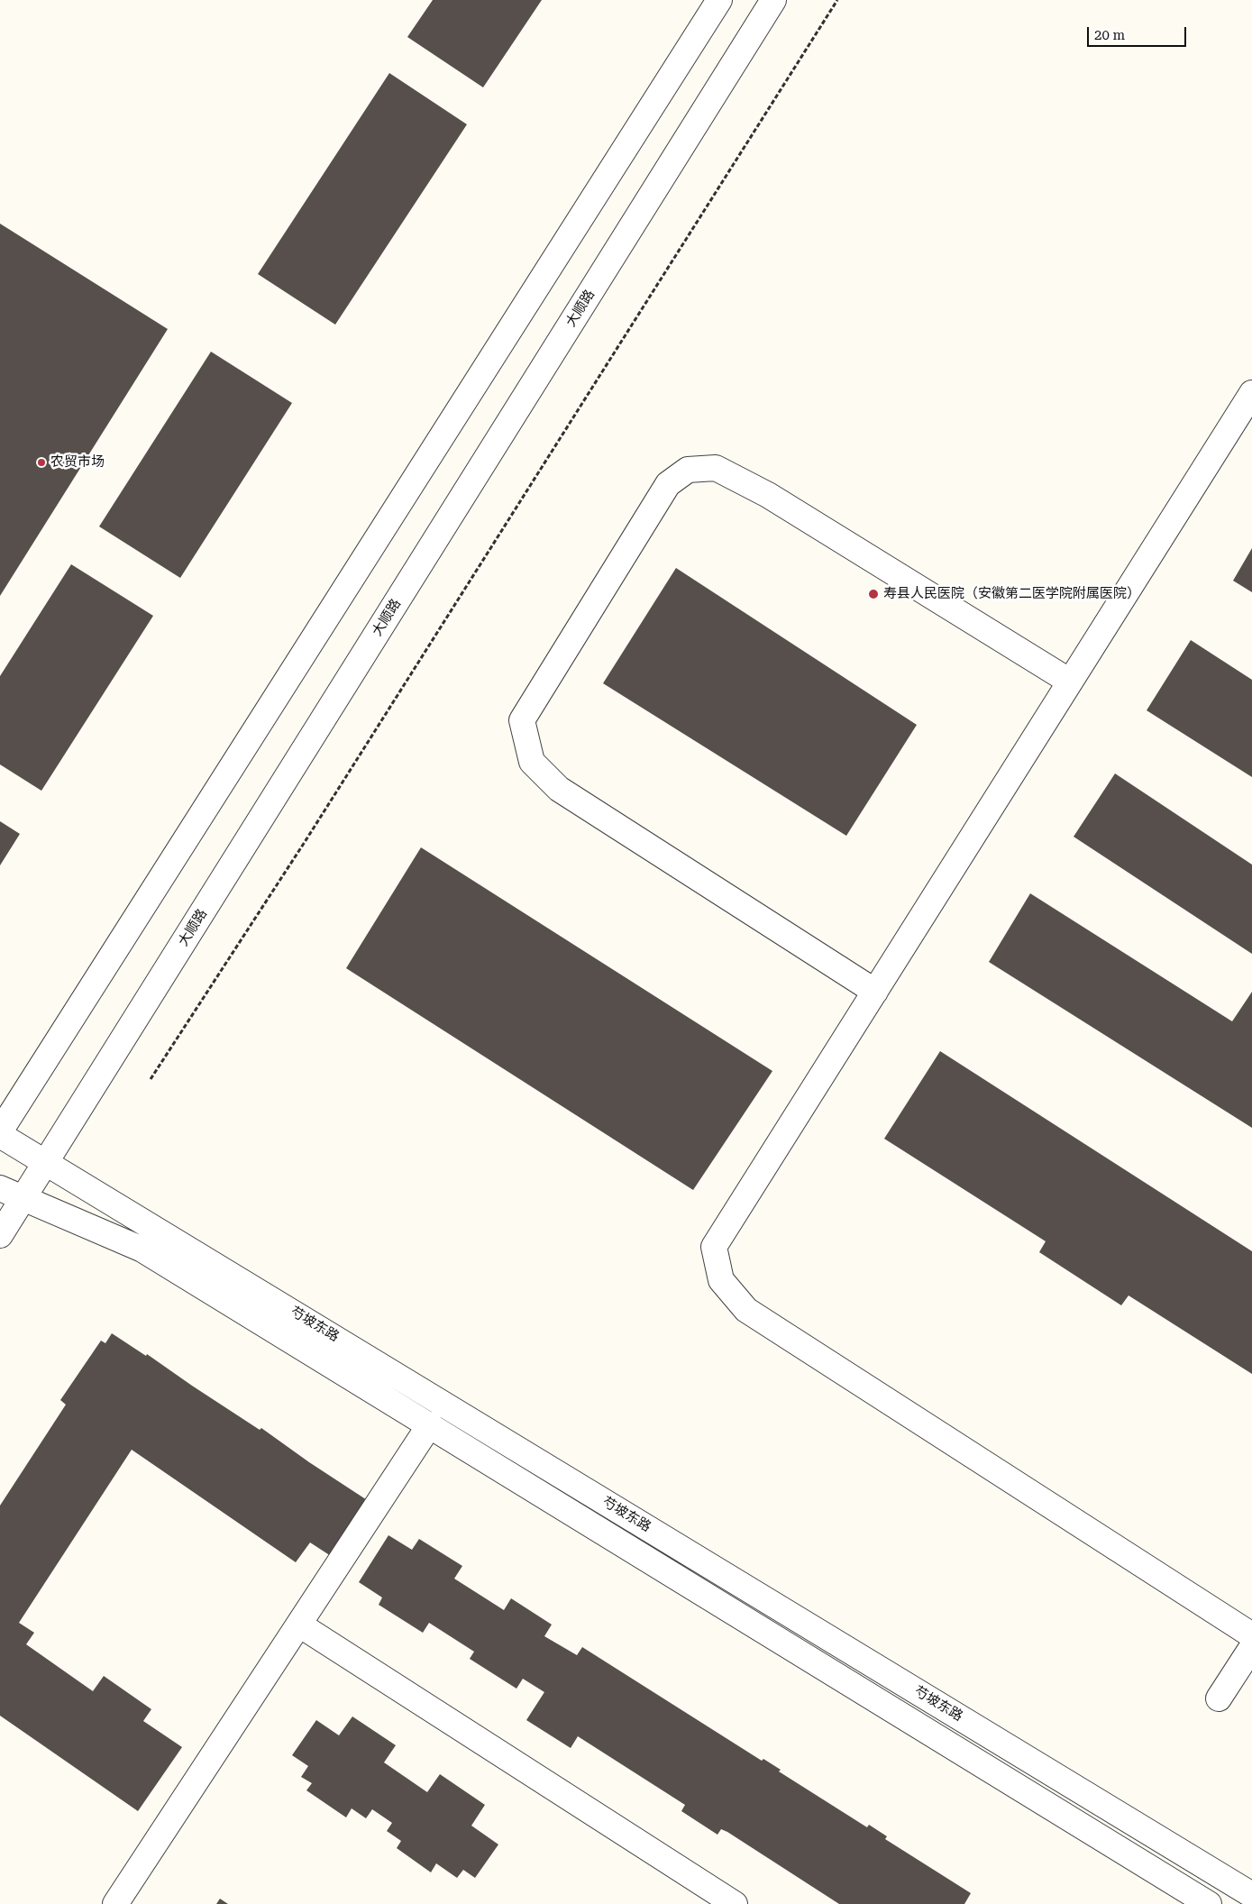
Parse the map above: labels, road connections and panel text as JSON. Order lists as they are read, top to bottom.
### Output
{
  "streets": {
    "street": ["大顺路", "芍坡东路"]
  },
  "crossings": [
    ["大顺路", "芍坡东路"]
  ],
  "places": ["农贸市场", "寿县人民医院（安徽第二医学院附属医院）"],
  "scale_bar": "20 m"
}
